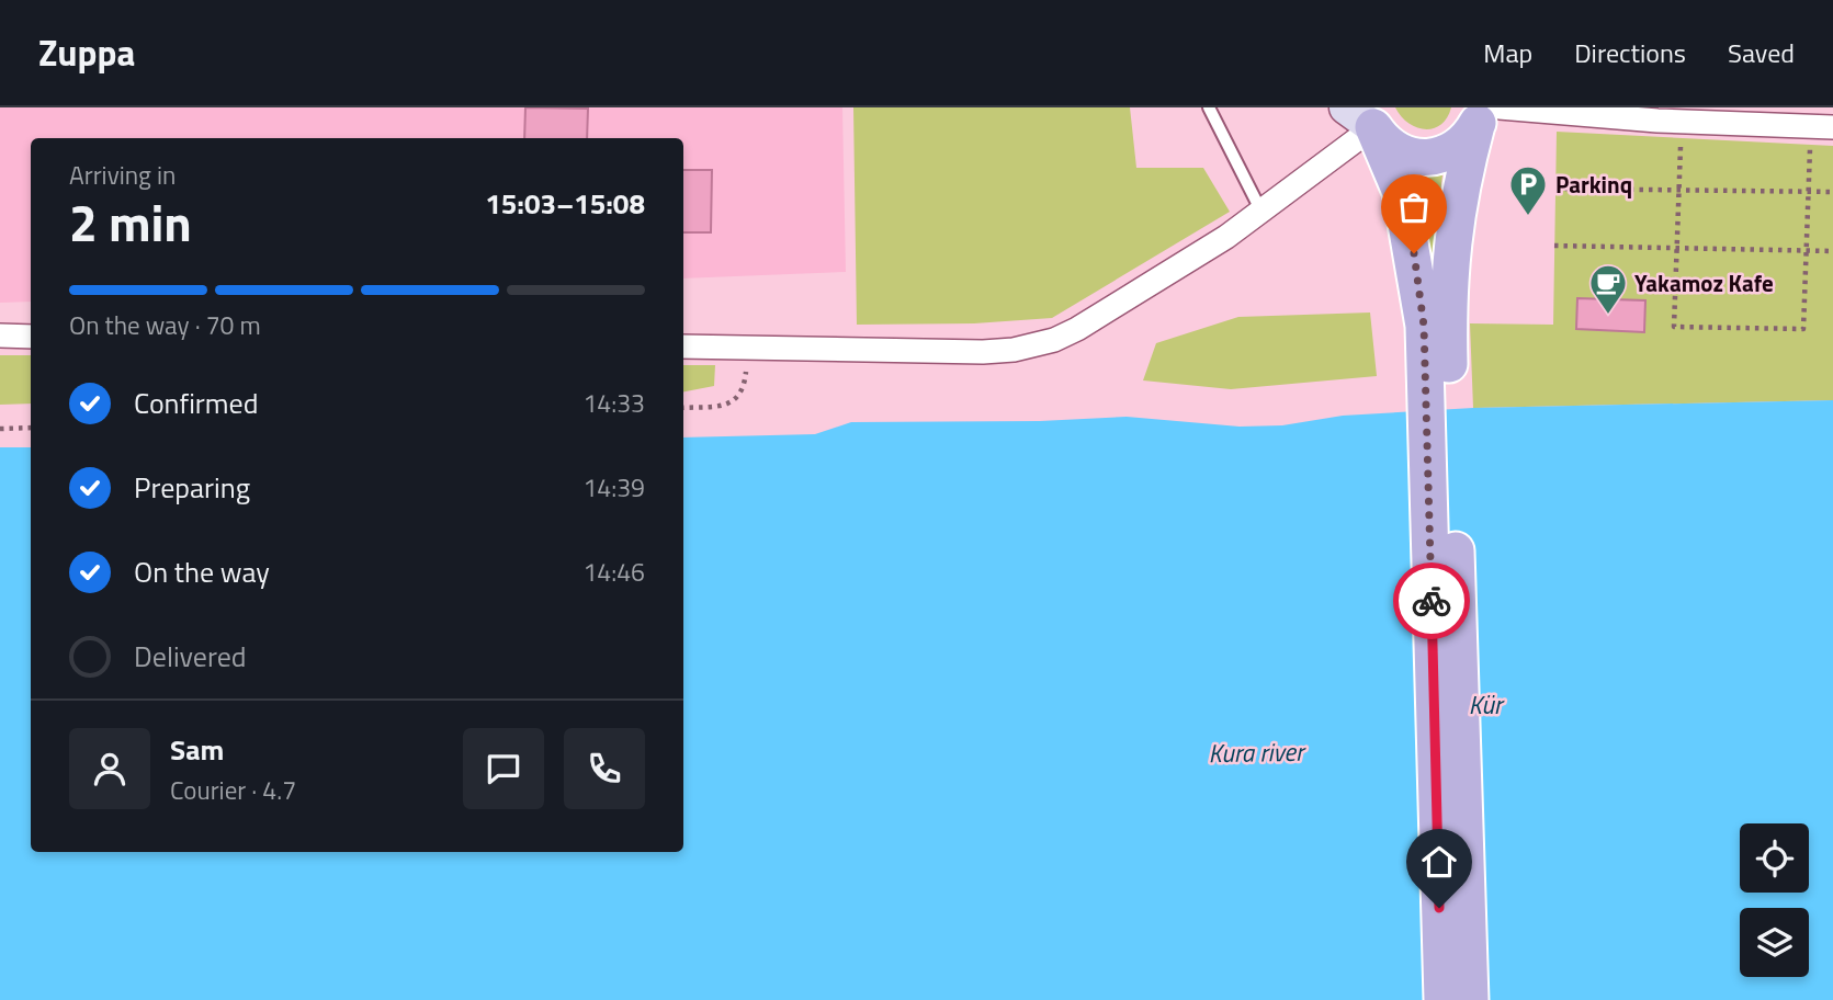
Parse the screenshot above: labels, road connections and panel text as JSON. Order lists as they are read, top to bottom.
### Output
{
  "water": ["Kür", "Kura river"],
  "places": {
    "parking": ["Parkinq"],
    "cafe": ["Yakamoz Kafe"]
  },
  "page": {
    "header": "Zuppa",
    "nav": ["Map", "Directions", "Saved"],
    "heading": ["2 min", "Arriving in", "15:03–15:08"],
    "panel": ["Sam", "Courier · 4.7"],
    "bar": "On the way · 70 m",
    "list": [
      ["Confirmed", "14:33"],
      ["Preparing", "14:39"],
      ["On the way", "14:46"],
      "Delivered"
    ]
  }
}
